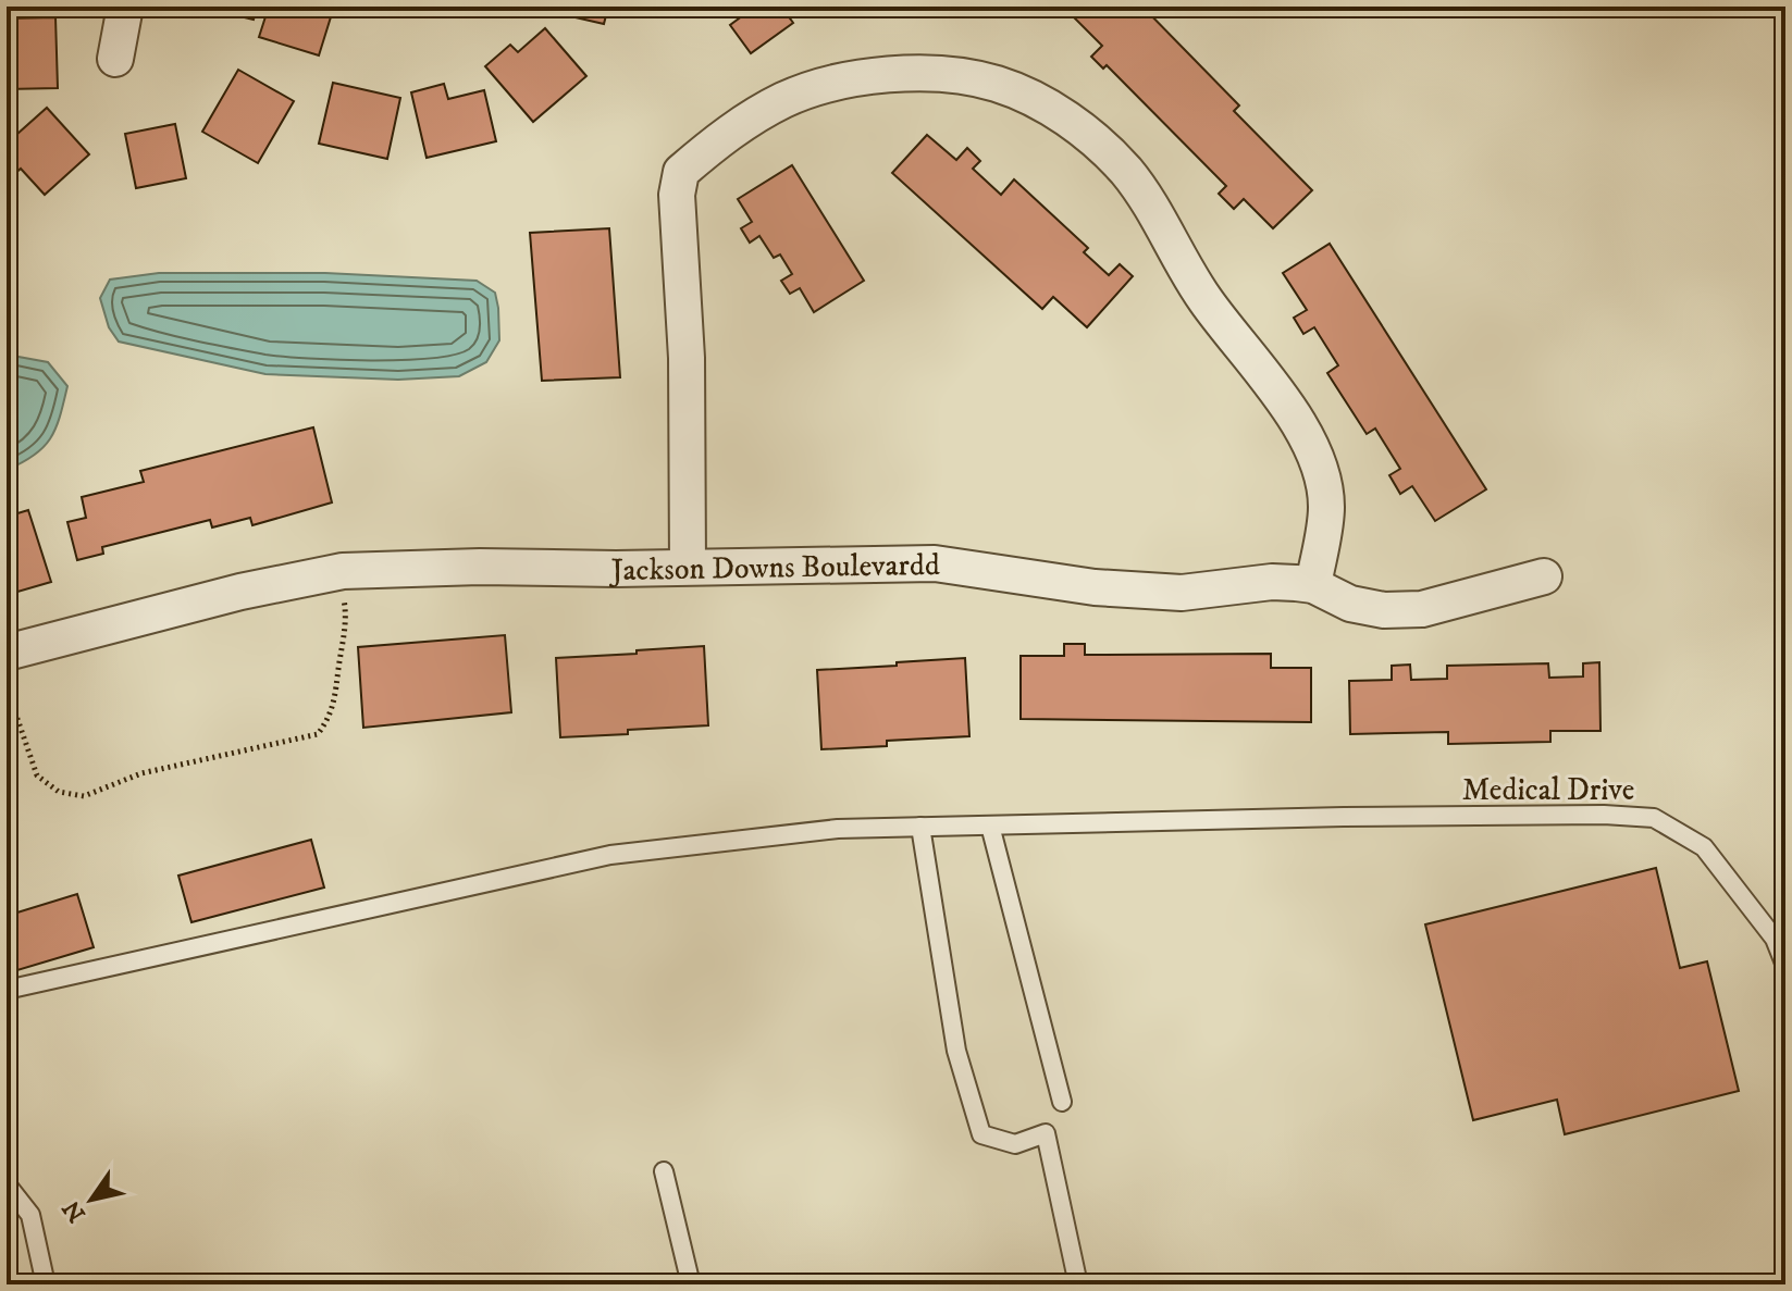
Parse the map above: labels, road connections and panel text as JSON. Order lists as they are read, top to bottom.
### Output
{
  "streets": {
    "street": ["Jackson Downs Boulevardd"],
    "lane": ["Medical Drive"]
  },
  "north": "bottom left"
}
